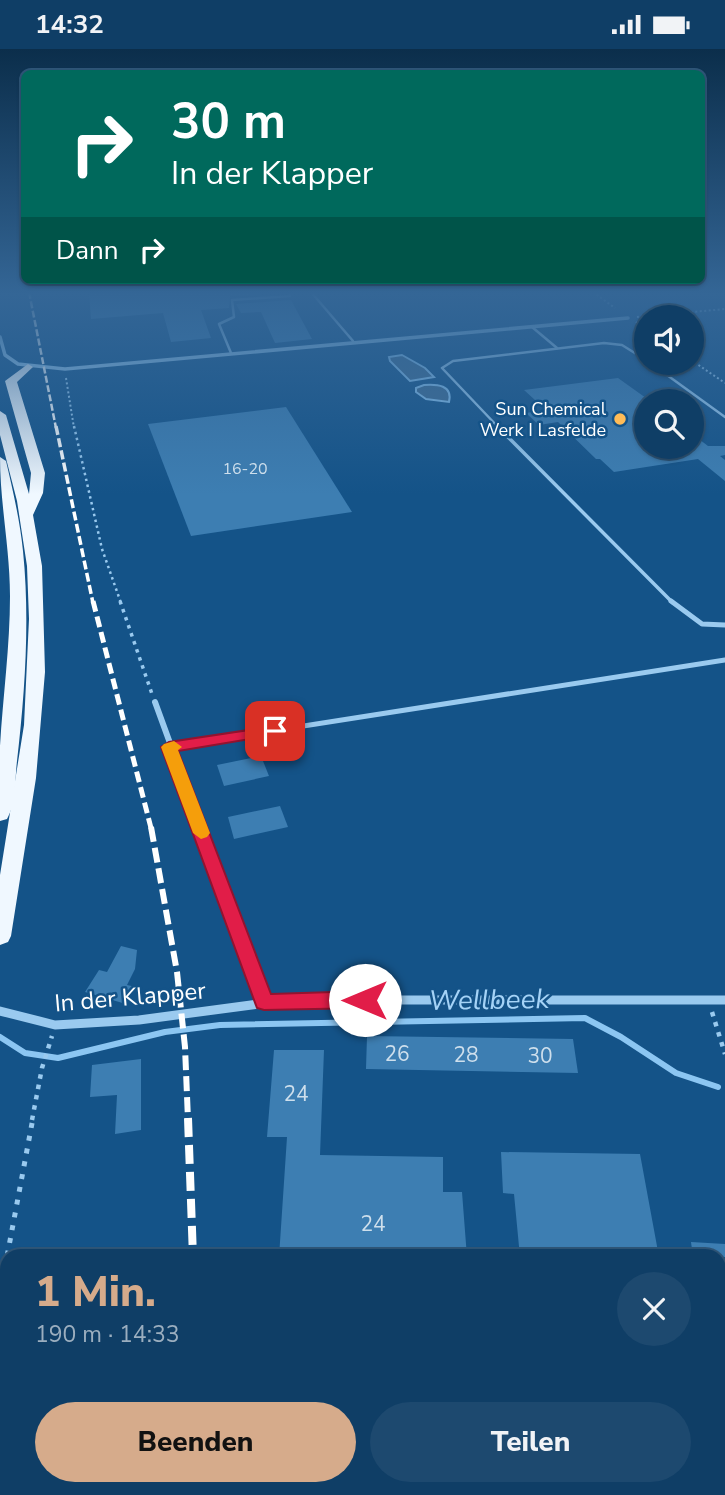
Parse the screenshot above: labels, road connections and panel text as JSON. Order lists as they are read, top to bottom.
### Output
{
  "streets": {
    "street": ["In der Klapper"]
  },
  "water": ["Wellbeek"],
  "places": ["Sun Chemical Werk I Lasfelde"],
  "house_numbers": [
    "16-20",
    "26",
    "28",
    "30",
    "24",
    "24"
  ],
  "page": {
    "status": "14:32",
    "turn": ["30 m", "In der Klapper"],
    "then": "Dann",
    "heading": ["1 Min.", "190 m · 14:33"],
    "buttons": ["Beenden", "Teilen"]
  }
}
